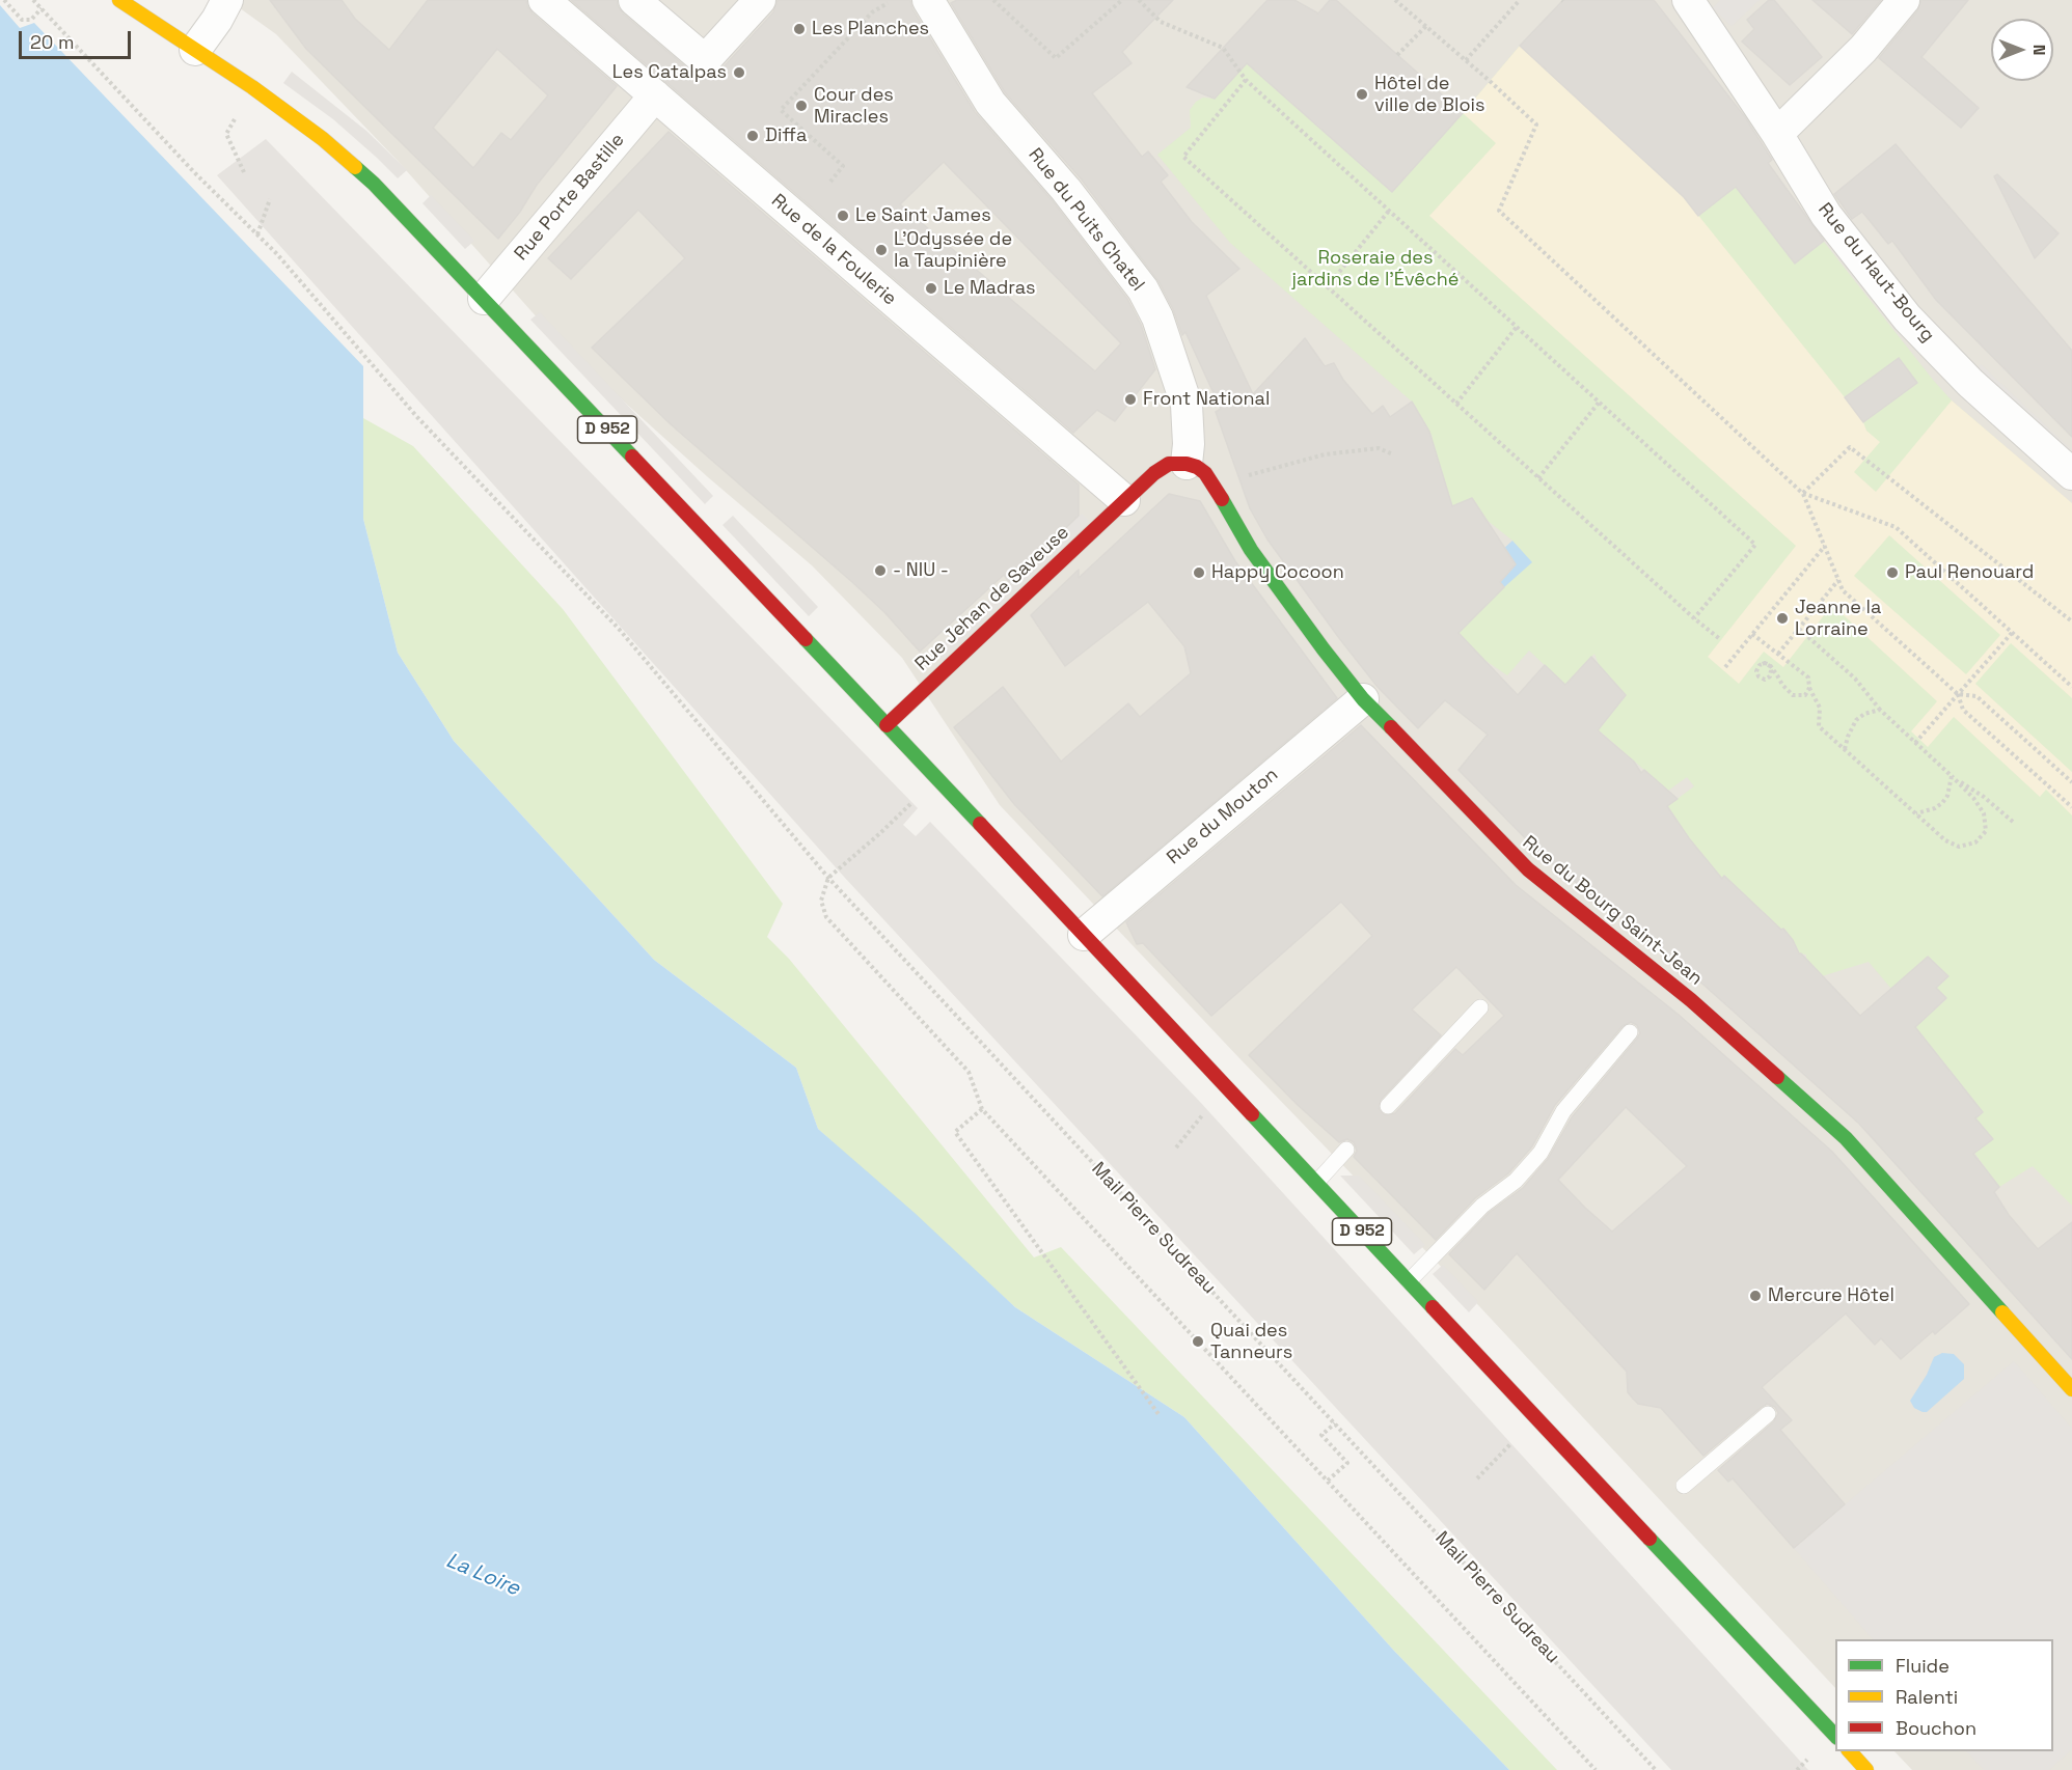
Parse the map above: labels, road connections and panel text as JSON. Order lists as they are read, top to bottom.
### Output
{
  "streets": {
    "main road": ["D 952", "Rue Jehan de Saveuse", "Rue du Bourg Saint-Jean"],
    "street": [
      "Rue Porte Bastille",
      "Rue du Puits Chatel",
      "Rue de la Foulerie",
      "Rue du Haut-Bourg",
      "Rue du Mouton"
    ],
    "path": ["Mail Pierre Sudreau"]
  },
  "crossings": [
    ["Rue Porte Bastille", "Rue de la Foulerie"],
    ["Rue Porte Bastille", "D 952"],
    ["Rue du Puits Chatel", "Rue du Bourg Saint-Jean"],
    ["Rue de la Foulerie", "Rue Jehan de Saveuse"],
    ["D 952", "Rue Jehan de Saveuse"],
    ["D 952", "Rue du Mouton"],
    ["Rue du Mouton", "Rue du Bourg Saint-Jean"]
  ],
  "water": ["La Loire"],
  "parks": ["Roseraie des jardins de l’Évêché"],
  "places": [
    "Les Planches",
    "Les Catalpas",
    "Hôtel de ville de Blois",
    "Cour des Miracles",
    "Diffa",
    "Le Saint James",
    "L'Odyssée de la Taupinière",
    "Le Madras",
    "Front National",
    "‑ NIU ‑",
    "Happy Cocoon",
    "Paul Renouard",
    "Jeanne la Lorraine",
    "Mercure Hôtel",
    "Quai des Tanneurs"
  ],
  "legend": ["Fluide", "Ralenti", "Bouchon"],
  "scale_bar": "20 m",
  "north": "right"
}
